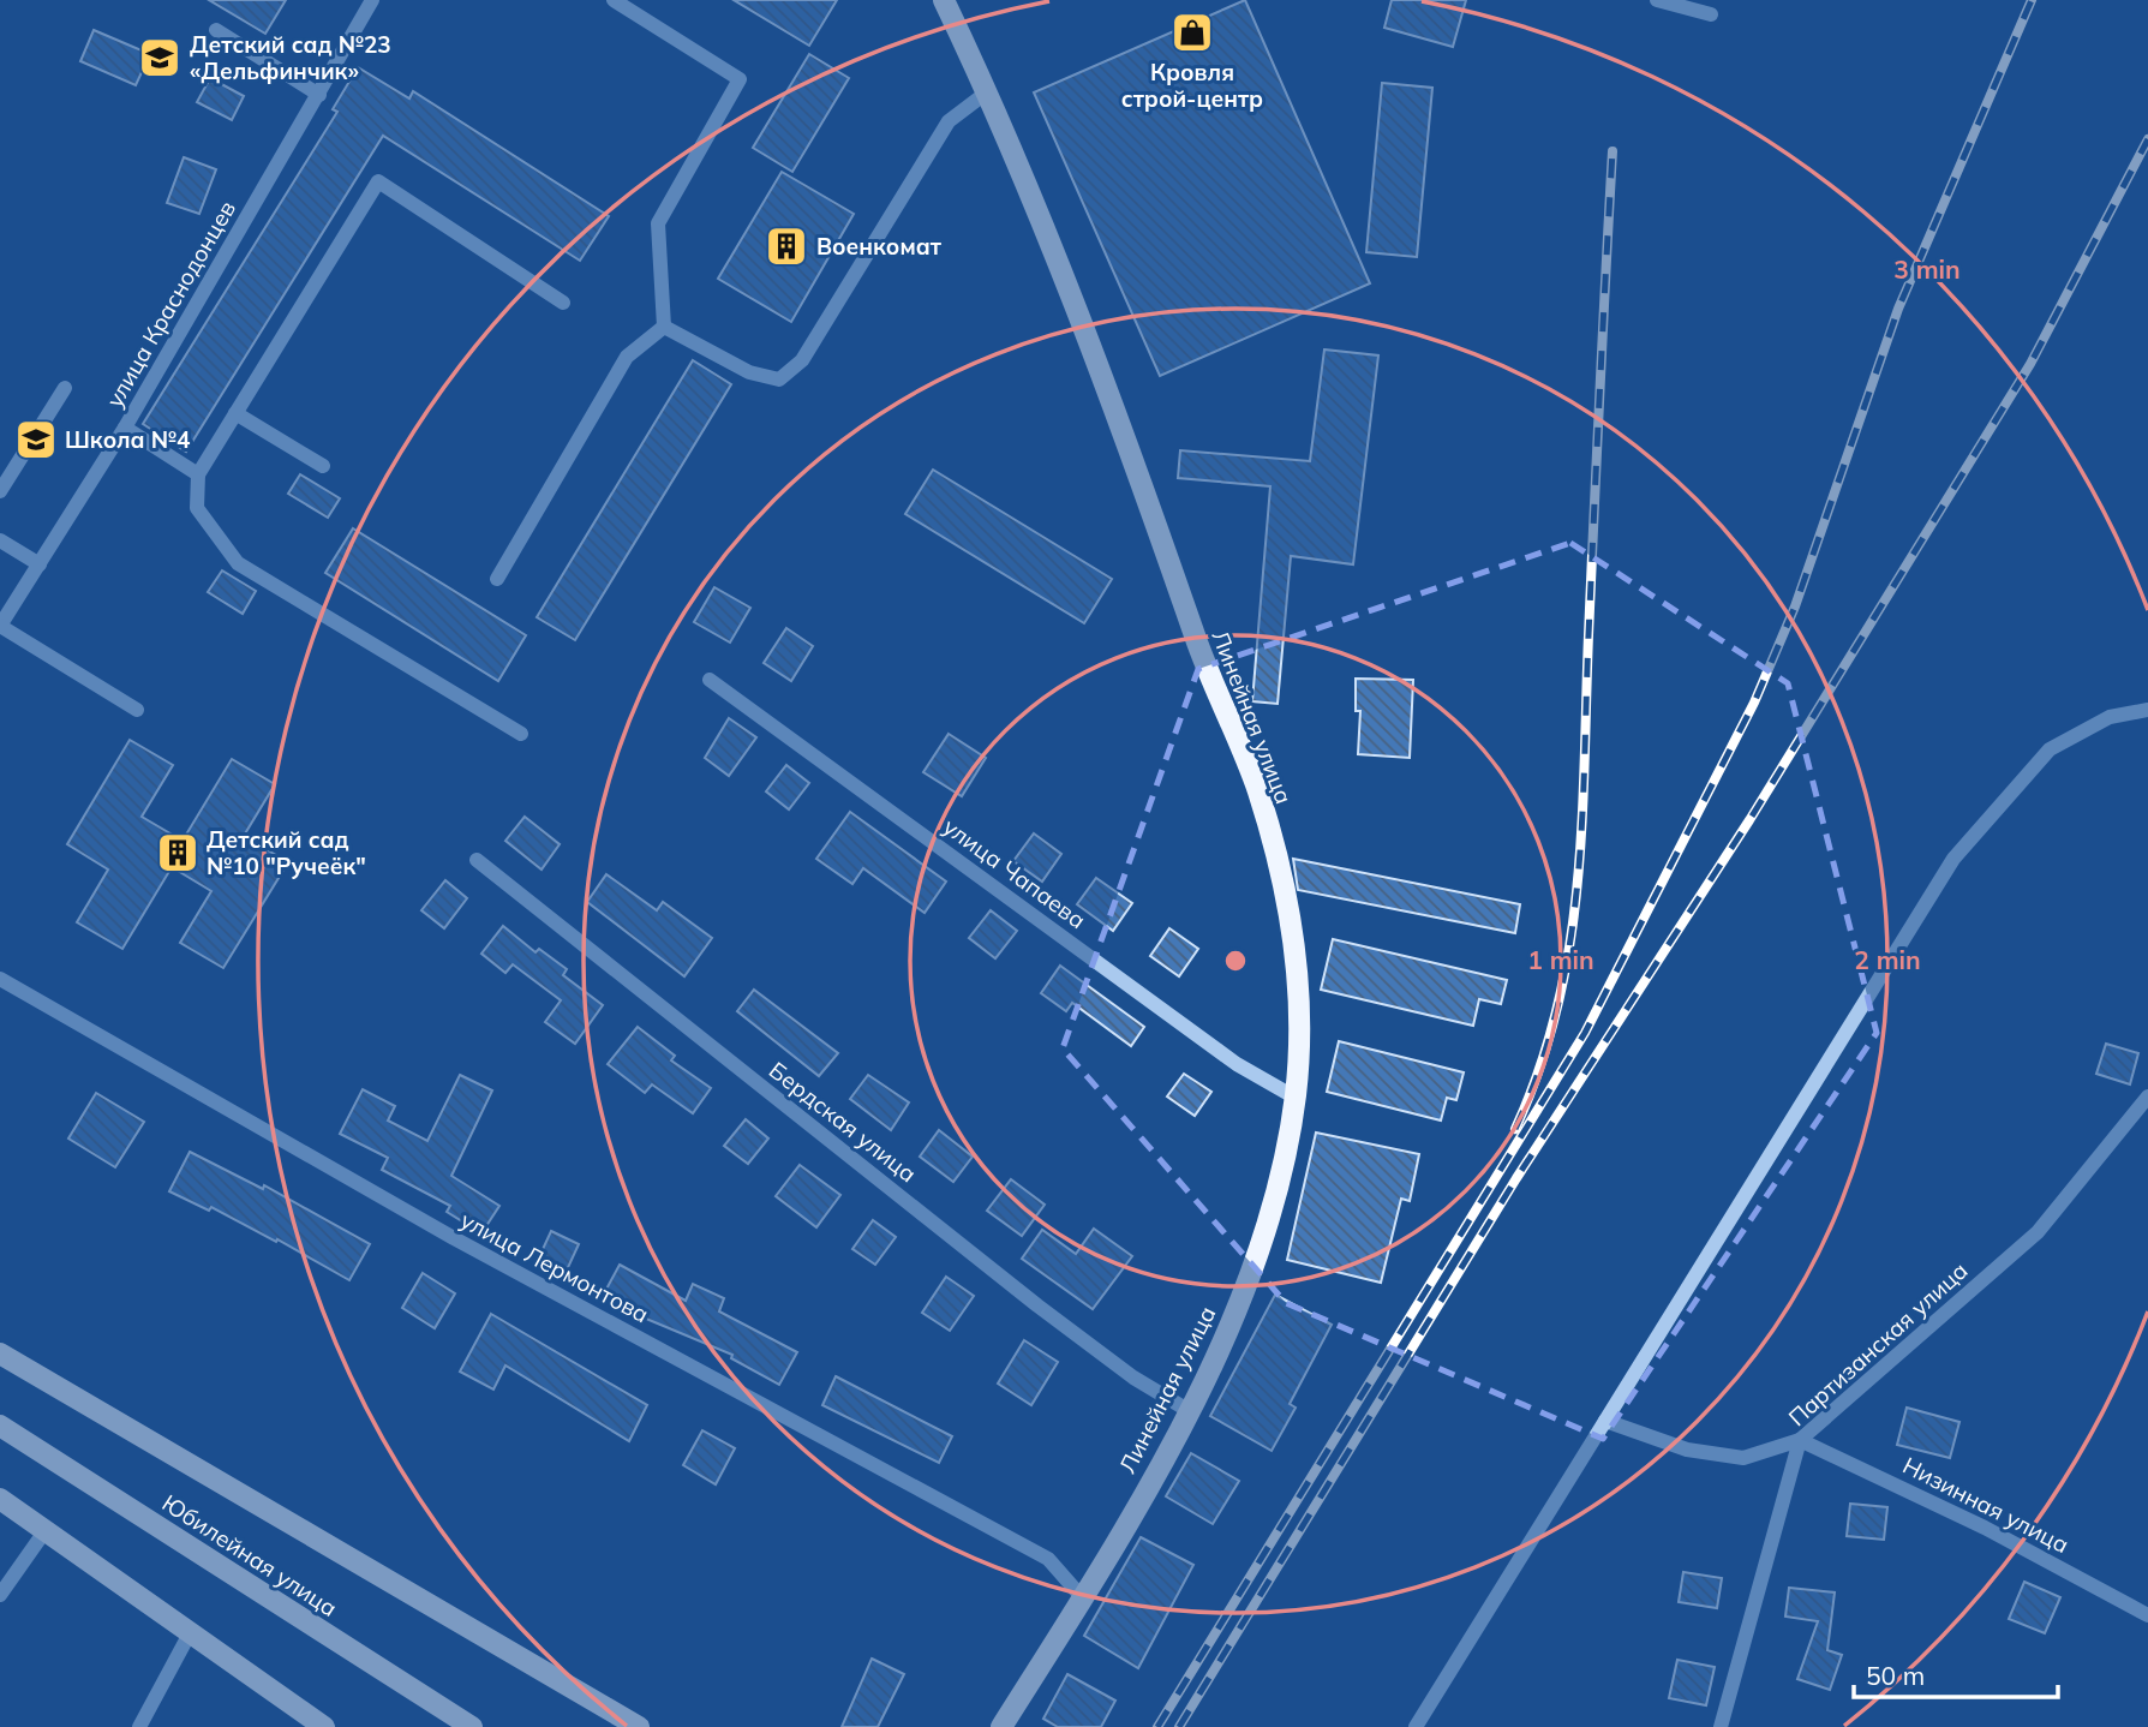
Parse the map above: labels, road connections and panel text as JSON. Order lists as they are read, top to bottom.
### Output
{
  "streets": {
    "main road": ["Линейная улица", "Юбилейная улица"],
    "street": [
      "улица Краснодонцев",
      "улица Чапаева",
      "Бердская улица",
      "улица Лермонтова",
      "Партизанская улица",
      "Низинная улица"
    ]
  },
  "crossings": [
    ["Линейная улица", "улица Чапаева"],
    ["Линейная улица", "Бердская улица"],
    ["Линейная улица", "улица Лермонтова"],
    ["Партизанская улица", "Низинная улица"]
  ],
  "places": {
    "shop": ["Кровля строй-центр"],
    "school or university": ["Детский сад №23 «Дельфинчик»", "Школа №4"],
    "building": ["Военкомат", "Детский сад №10 \"Ручеёк\""]
  },
  "scale_bar": "50 m",
  "rings": ["3 min", "1 min", "2 min"]
}
